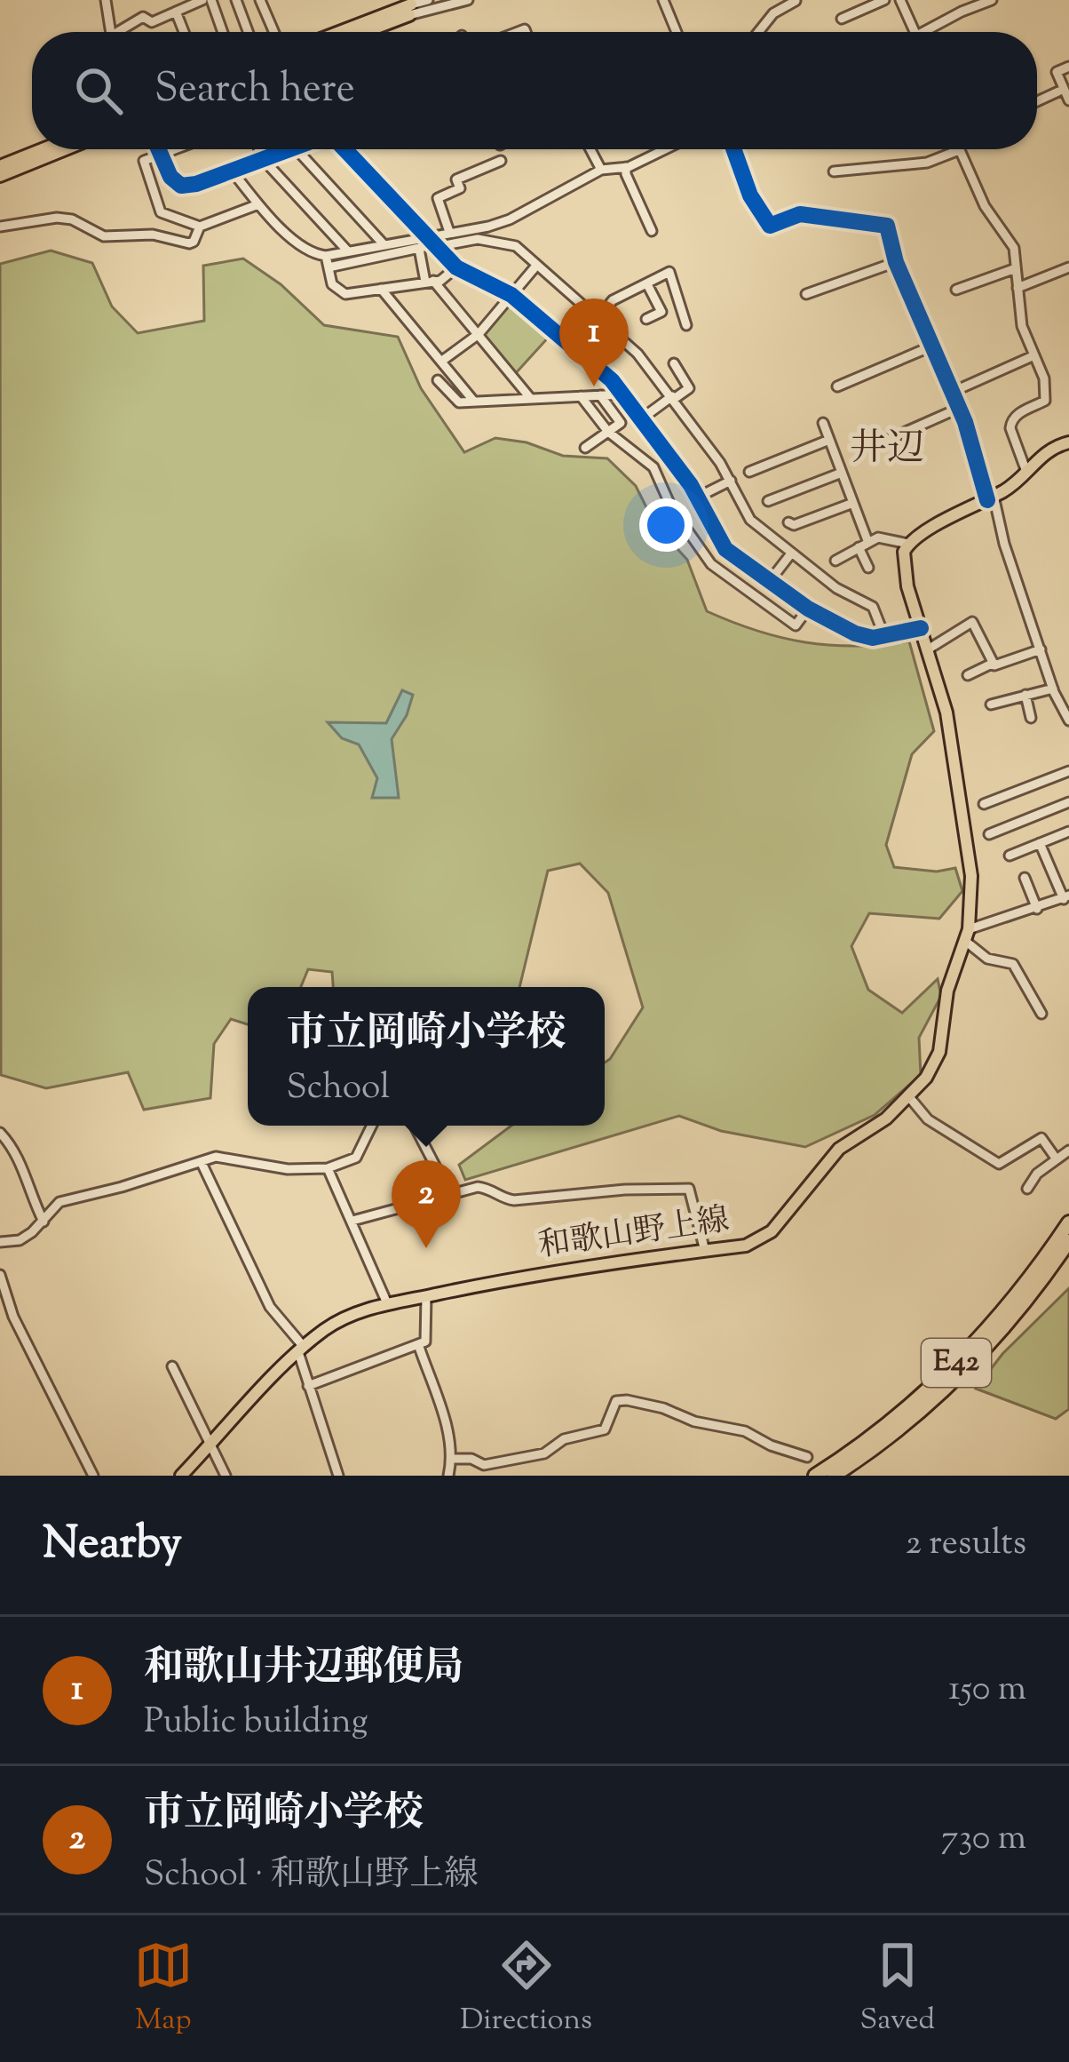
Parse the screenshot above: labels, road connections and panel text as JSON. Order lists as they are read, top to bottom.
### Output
{
  "streets": {
    "highway": ["E42"],
    "main road": ["和歌山野上線"]
  },
  "districts": ["井辺"],
  "page": {
    "search": "Search here",
    "pins": ["1", "2"],
    "popup": ["市立岡崎小学校", "School"],
    "heading": ["Nearby", "2 results"],
    "list": [
      {
        "mark": "1",
        "name": "和歌山井辺郵便局",
        "note": "Public building",
        "value": "150 m"
      },
      {
        "mark": "2",
        "name": "市立岡崎小学校",
        "note": "School · 和歌山野上線",
        "value": "730 m"
      }
    ],
    "nav": ["Map", "Directions", "Saved"]
  }
}
